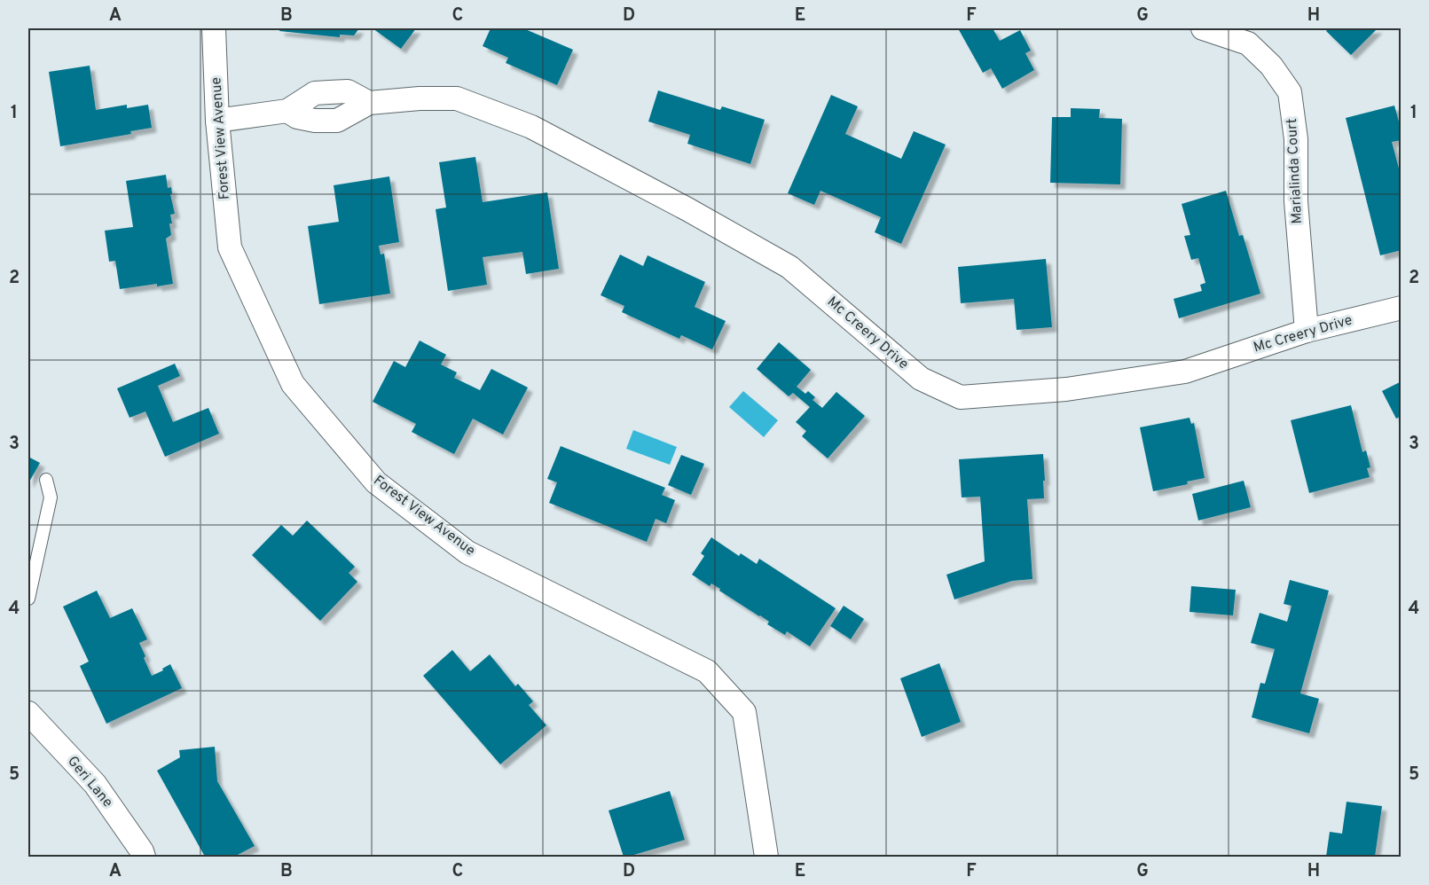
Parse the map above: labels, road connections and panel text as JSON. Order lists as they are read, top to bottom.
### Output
{
  "streets": {
    "street": [
      "Forest View Avenue",
      "Marialinda Court",
      "Mc Creery Drive",
      "Geri Lane"
    ]
  },
  "crossings": [
    ["Forest View Avenue", "Mc Creery Drive"],
    ["Marialinda Court", "Mc Creery Drive"]
  ],
  "grid": {
    "columns": [
      "A",
      "B",
      "C",
      "D",
      "E",
      "F",
      "G",
      "H"
    ],
    "rows": [
      "1",
      "2",
      "3",
      "4",
      "5"
    ]
  }
}
